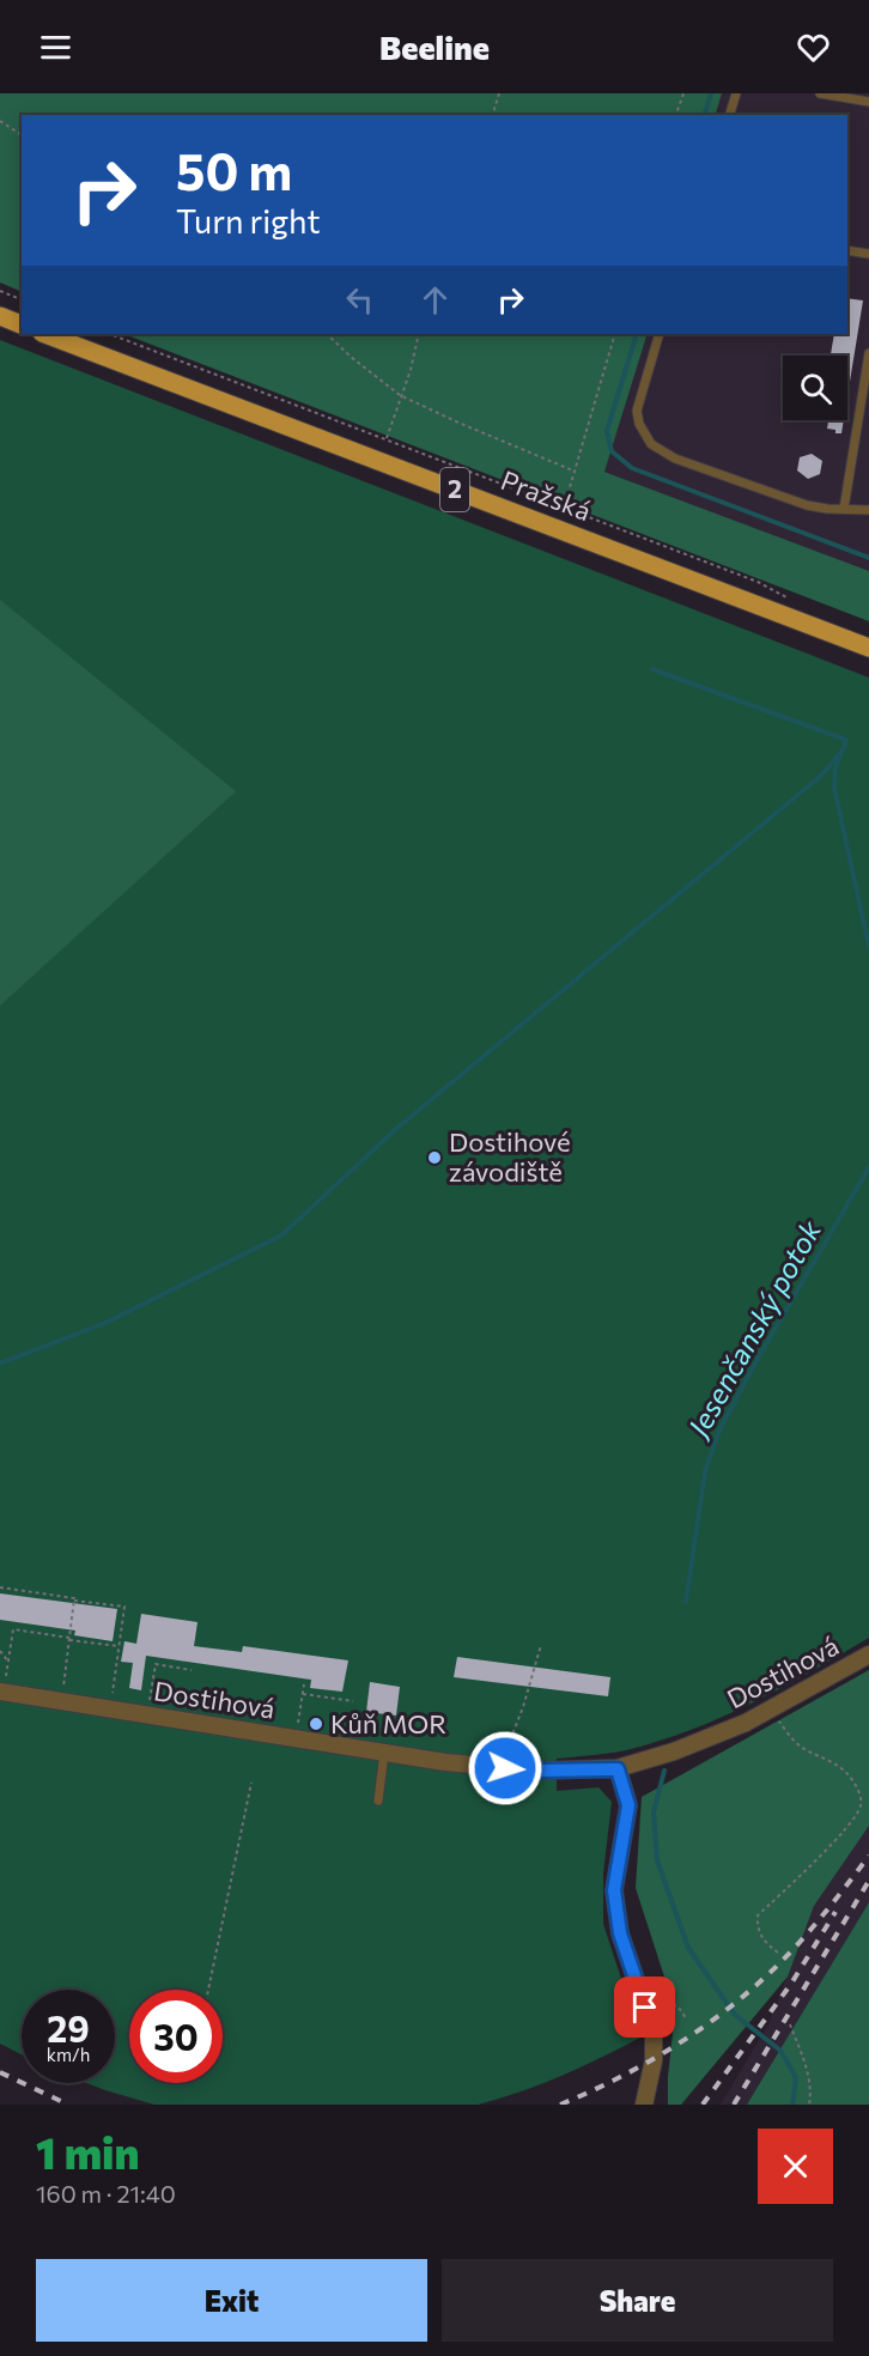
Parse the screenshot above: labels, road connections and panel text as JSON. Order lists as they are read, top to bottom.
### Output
{
  "streets": {
    "main road": ["2", "Pražská"],
    "street": ["Dostihová"]
  },
  "water": ["Jesenčanský potok"],
  "places": ["Dostihové závodiště", "Kůň MOR"],
  "page": {
    "header": "Beeline",
    "turn": ["50 m", "Turn right"],
    "speed": "29 km/h",
    "limit": "30",
    "heading": ["1 min", "160 m · 21:40"],
    "buttons": ["Exit", "Share"]
  }
}
